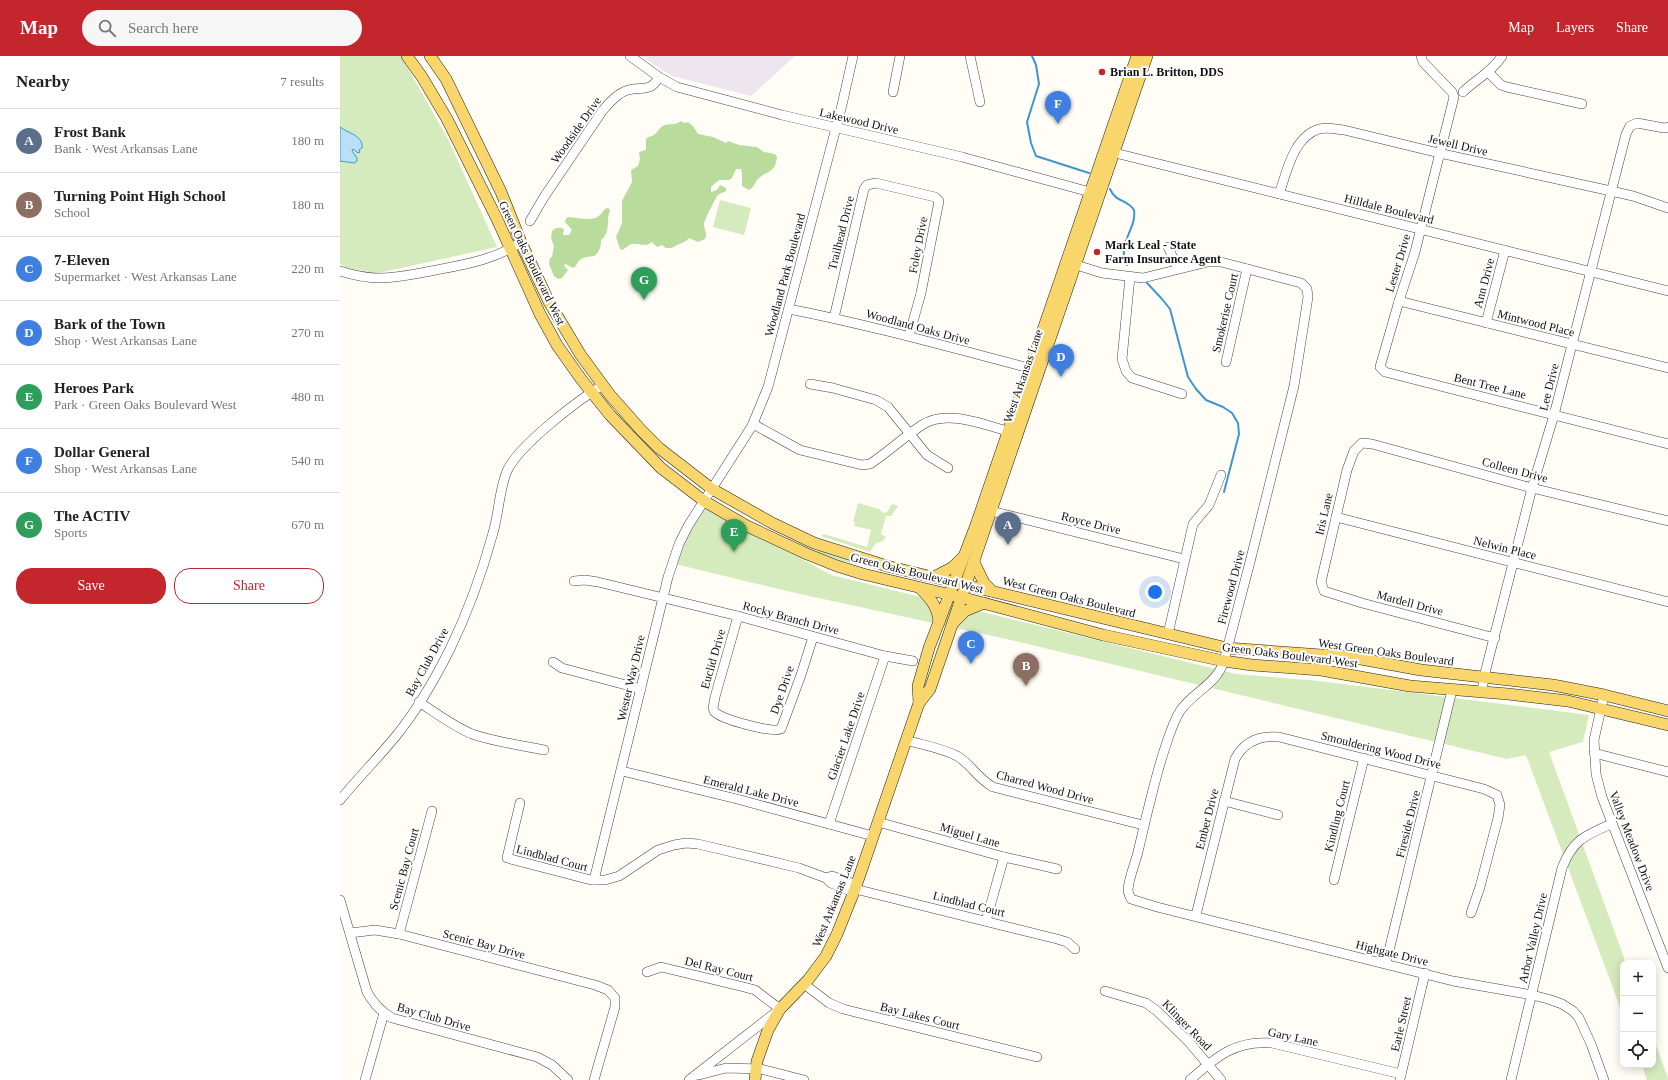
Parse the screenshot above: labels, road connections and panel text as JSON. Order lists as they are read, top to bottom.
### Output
{
  "streets": {
    "main road": ["Green Oaks Boulevard West", "West Arkansas Lane", "West Green Oaks Boulevard"],
    "street": [
      "Lakewood Drive",
      "Woodside Drive",
      "Jewell Drive",
      "Hilldale Boulevard",
      "Trailhead Drive",
      "Foley Drive",
      "Lester Drive",
      "Woodland Park Boulevard",
      "Ann Drive",
      "Smokerise Court",
      "Mintwood Place",
      "Woodland Oaks Drive",
      "Bent Tree Lane",
      "Lee Drive",
      "Colleen Drive",
      "Iris Lane",
      "Royce Drive",
      "Nelwin Place",
      "Firewood Drive",
      "Mardell Drive",
      "Rocky Branch Drive",
      "Euclid Drive",
      "Bay Club Drive",
      "Wester Way Drive",
      "Dye Drive",
      "Glacier Lake Drive",
      "Smouldering Wood Drive",
      "Charred Wood Drive",
      "Emerald Lake Drive",
      "Kindling Court",
      "Ember Drive",
      "Fireside Drive",
      "Miguel Lane",
      "Valley Meadow Drive",
      "Lindblad Court",
      "Scenic Bay Court",
      "Arbor Valley Drive",
      "Scenic Bay Drive",
      "Highgate Drive",
      "Del Ray Court",
      "Bay Lakes Court",
      "Earle Street",
      "Klinger Road",
      "Gary Lane"
    ]
  },
  "crossings": [
    ["Lakewood Drive", "Woodside Drive"],
    ["Lakewood Drive", "Woodland Park Boulevard"],
    ["Lakewood Drive", "West Arkansas Lane"],
    ["Jewell Drive", "Hilldale Boulevard"],
    ["Jewell Drive", "Lester Drive"],
    ["Jewell Drive", "Lee Drive"],
    ["Hilldale Boulevard", "Lester Drive"],
    ["Hilldale Boulevard", "Ann Drive"],
    ["Hilldale Boulevard", "West Arkansas Lane"],
    ["Hilldale Boulevard", "Lee Drive"],
    ["Trailhead Drive", "Foley Drive"],
    ["Trailhead Drive", "Woodland Oaks Drive"],
    ["Foley Drive", "Woodland Oaks Drive"],
    ["Green Oaks Boulevard West", "West Arkansas Lane"],
    ["Green Oaks Boulevard West", "Lee Drive"],
    ["Green Oaks Boulevard West", "Firewood Drive"],
    ["Green Oaks Boulevard West", "Bay Club Drive"],
    ["Green Oaks Boulevard West", "Wester Way Drive"],
    ["Green Oaks Boulevard West", "Fireside Drive"],
    ["Green Oaks Boulevard West", "Valley Meadow Drive"],
    ["Lester Drive", "Mintwood Place"],
    ["Lester Drive", "Bent Tree Lane"],
    ["Woodland Park Boulevard", "Woodland Oaks Drive"],
    ["Woodland Park Boulevard", "West Green Oaks Boulevard"],
    ["Woodland Park Boulevard", "Wester Way Drive"],
    ["Ann Drive", "Mintwood Place"],
    ["Smokerise Court", "Firewood Drive"],
    ["Mintwood Place", "Lee Drive"],
    ["Woodland Oaks Drive", "West Arkansas Lane"],
    ["West Arkansas Lane", "Royce Drive"],
    ["West Arkansas Lane", "West Green Oaks Boulevard"],
    ["West Arkansas Lane", "Charred Wood Drive"],
    ["West Arkansas Lane", "Emerald Lake Drive"],
    ["West Arkansas Lane", "Miguel Lane"],
    ["West Arkansas Lane", "Lindblad Court"],
    ["West Arkansas Lane", "Del Ray Court"],
    ["West Arkansas Lane", "Bay Lakes Court"],
    ["Bent Tree Lane", "Lee Drive"],
    ["Lee Drive", "Colleen Drive"],
    ["Lee Drive", "Nelwin Place"],
    ["Lee Drive", "West Green Oaks Boulevard"],
    ["Lee Drive", "Mardell Drive"],
    ["Colleen Drive", "Iris Lane"],
    ["Iris Lane", "Nelwin Place"],
    ["Iris Lane", "Mardell Drive"],
    ["Firewood Drive", "West Green Oaks Boulevard"],
    ["Firewood Drive", "Charred Wood Drive"],
    ["Firewood Drive", "Highgate Drive"],
    ["West Green Oaks Boulevard", "Bay Club Drive"],
    ["West Green Oaks Boulevard", "Wester Way Drive"],
    ["West Green Oaks Boulevard", "Valley Meadow Drive"],
    ["Rocky Branch Drive", "Euclid Drive"],
    ["Rocky Branch Drive", "Wester Way Drive"],
    ["Rocky Branch Drive", "Dye Drive"],
    ["Rocky Branch Drive", "Glacier Lake Drive"],
    ["Euclid Drive", "Dye Drive"],
    ["Bay Club Drive", "Scenic Bay Drive"],
    ["Wester Way Drive", "Emerald Lake Drive"],
    ["Wester Way Drive", "Lindblad Court"],
    ["Glacier Lake Drive", "Emerald Lake Drive"],
    ["Smouldering Wood Drive", "Kindling Court"],
    ["Smouldering Wood Drive", "Ember Drive"],
    ["Smouldering Wood Drive", "Fireside Drive"],
    ["Ember Drive", "Highgate Drive"],
    ["Fireside Drive", "Highgate Drive"],
    ["Valley Meadow Drive", "Arbor Valley Drive"],
    ["Scenic Bay Court", "Scenic Bay Drive"],
    ["Arbor Valley Drive", "Highgate Drive"],
    ["Highgate Drive", "Earle Street"],
    ["Earle Street", "Gary Lane"],
    ["Klinger Road", "Gary Lane"]
  ],
  "places": ["Brian L. Britton, DDS", "Mark Leal - State Farm Insurance Agent"],
  "page": {
    "header": "Map",
    "search": "Search here",
    "nav": ["Map", "Layers", "Share"],
    "heading": ["Nearby", "7 results"],
    "pins": [
      "F",
      "G",
      "D",
      "A",
      "E",
      "C",
      "B"
    ],
    "list": [
      {
        "mark": "A",
        "name": "Frost Bank",
        "note": "Bank · West Arkansas Lane",
        "value": "180 m"
      },
      {
        "mark": "B",
        "name": "Turning Point High School",
        "note": "School",
        "value": "180 m"
      },
      {
        "mark": "C",
        "name": "7-Eleven",
        "note": "Supermarket · West Arkansas Lane",
        "value": "220 m"
      },
      {
        "mark": "D",
        "name": "Bark of the Town",
        "note": "Shop · West Arkansas Lane",
        "value": "270 m"
      },
      {
        "mark": "E",
        "name": "Heroes Park",
        "note": "Park · Green Oaks Boulevard West",
        "value": "480 m"
      },
      {
        "mark": "F",
        "name": "Dollar General",
        "note": "Shop · West Arkansas Lane",
        "value": "540 m"
      },
      {
        "mark": "G",
        "name": "The ACTIV",
        "note": "Sports",
        "value": "670 m"
      }
    ],
    "buttons": ["Save", "Share"],
    "map_buttons": ["+", "−"]
  }
}
